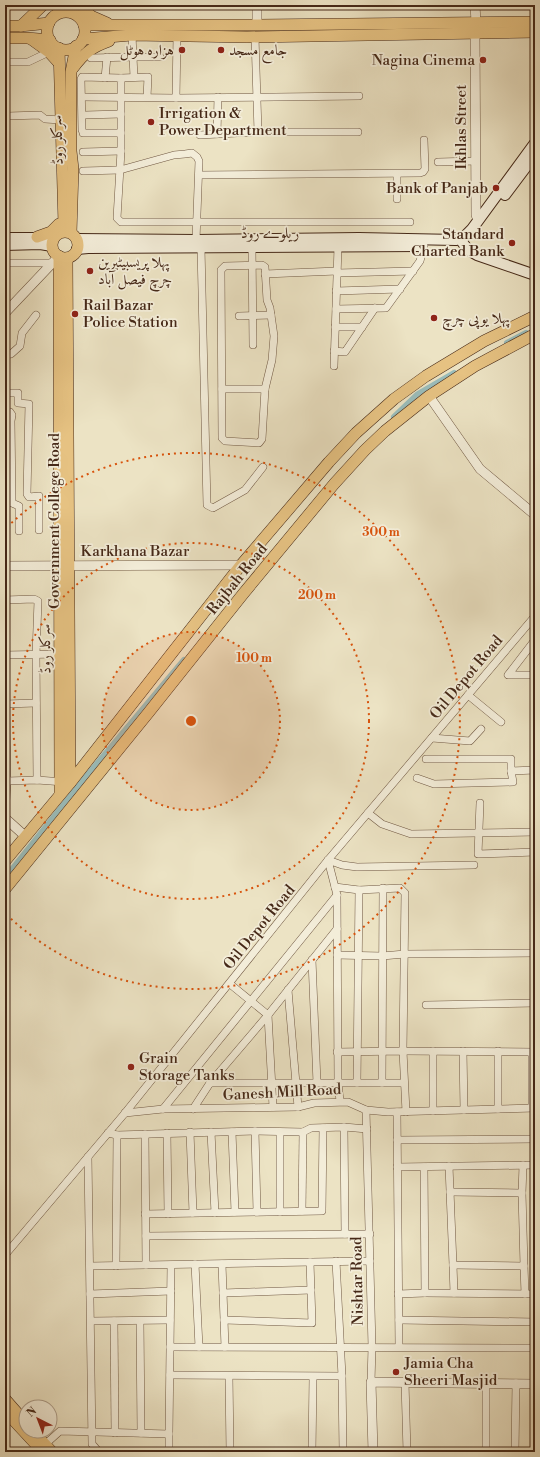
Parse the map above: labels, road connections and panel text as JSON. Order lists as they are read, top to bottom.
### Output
{
  "streets": {
    "main road": [
      "سرکلر روڈ",
      "ریلوے روڈ",
      "Government College Road",
      "Rajbah Road"
    ],
    "street": [
      "Ikhlas Street",
      "Karkhana Bazar",
      "Oil Depot Road",
      "Ganesh Mill Road",
      "Nishtar Road"
    ]
  },
  "crossings": [
    ["سرکلر روڈ", "ریلوے روڈ"],
    ["سرکلر روڈ", "Government College Road"],
    ["سرکلر روڈ", "Karkhana Bazar"],
    ["سرکلر روڈ", "Rajbah Road"],
    ["ریلوے روڈ", "Government College Road"],
    ["Government College Road", "Karkhana Bazar"],
    ["Government College Road", "Rajbah Road"],
    ["Karkhana Bazar", "Rajbah Road"],
    ["Oil Depot Road", "Ganesh Mill Road"],
    ["Ganesh Mill Road", "Nishtar Road"]
  ],
  "places": [
    "ہزارہ ہوٹل",
    "جامع مسجد",
    "Nagina Cinema",
    "Irrigation & Power Department",
    "Bank of Panjab",
    "Standard Charted Bank",
    "پہلا پریسبیٹیرین چرچ فیصل آباد",
    "Rail Bazar Police Station",
    "پہلا یوپی چرچ",
    "Grain Storage Tanks",
    "Jamia Cha Sheeri Masjid"
  ],
  "north": "top left",
  "rings": ["300 m", "200 m", "100 m"]
}
